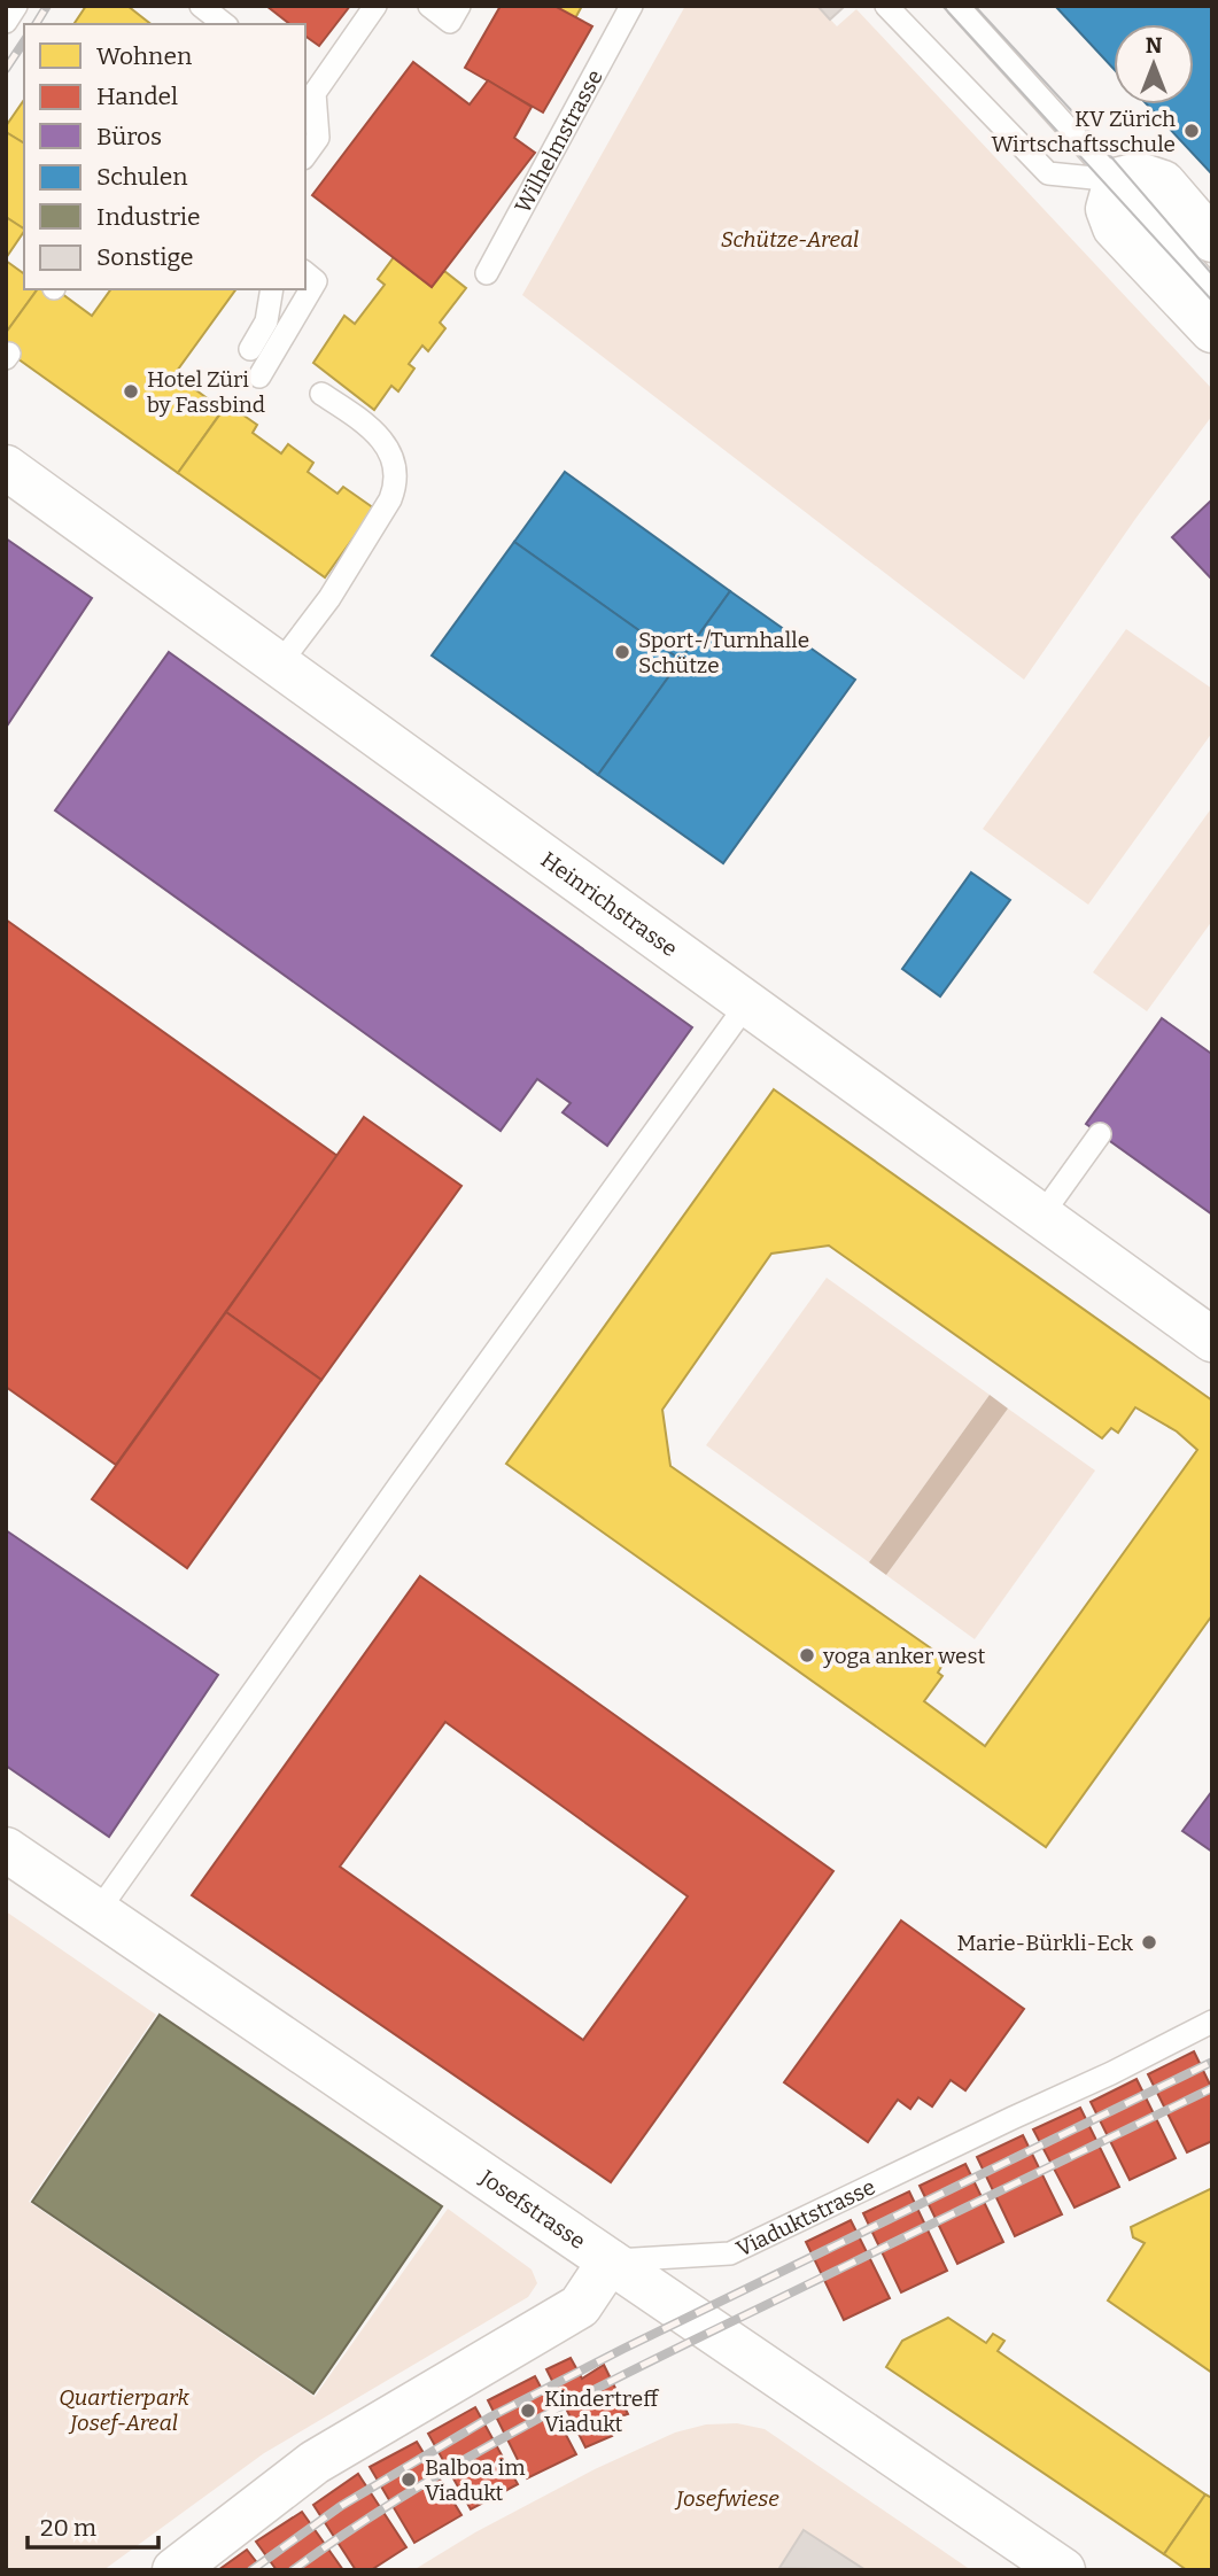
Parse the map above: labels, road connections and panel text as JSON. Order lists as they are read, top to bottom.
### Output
{
  "streets": {
    "street": ["Heinrichstrasse", "Josefstrasse"],
    "lane": ["Wilhelmstrasse", "Viaduktstrasse"]
  },
  "crossings": [
    ["Josefstrasse", "Viaduktstrasse"]
  ],
  "parks": ["Schütze-Areal", "Quartierpark Josef-Areal", "Josefwiese"],
  "places": [
    "KV Zürich Wirtschaftsschule",
    "Hotel Züri by Fassbind",
    "Sport-/Turnhalle Schütze",
    "yoga anker west",
    "Marie-Bürkli-Eck",
    "Kindertreff Viadukt",
    "Balboa im Viadukt"
  ],
  "legend": [
    "Wohnen",
    "Handel",
    "Büros",
    "Schulen",
    "Industrie",
    "Sonstige"
  ],
  "scale_bar": "20 m",
  "north": "top"
}
